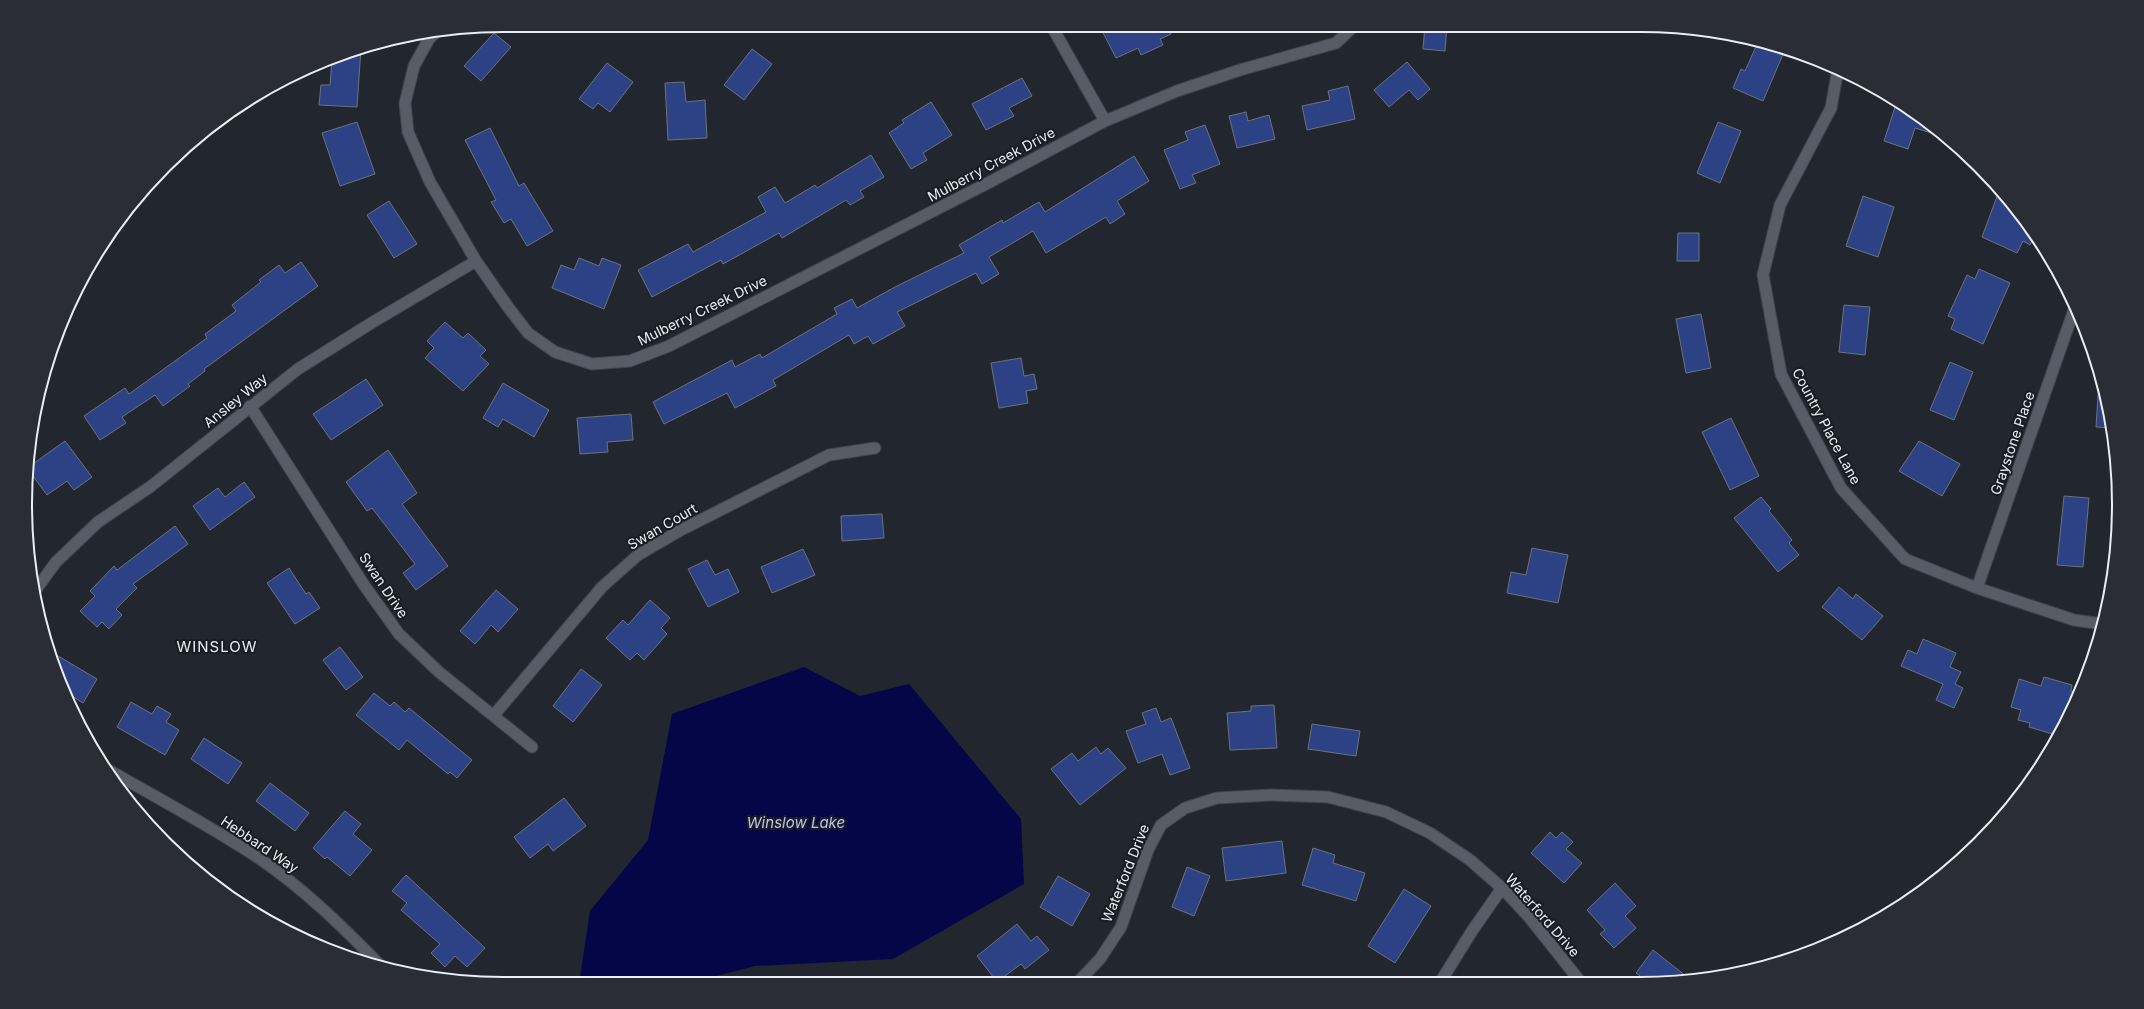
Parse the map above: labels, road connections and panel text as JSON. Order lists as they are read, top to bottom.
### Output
{
  "streets": {
    "street": [
      "Mulberry Creek Drive",
      "Ansley Way",
      "Country Place Lane",
      "Graystone Place",
      "Swan Court",
      "Swan Drive",
      "Hebbard Way",
      "Waterford Drive"
    ]
  },
  "crossings": [
    ["Mulberry Creek Drive", "Ansley Way"],
    ["Ansley Way", "Swan Drive"],
    ["Country Place Lane", "Graystone Place"],
    ["Swan Court", "Swan Drive"]
  ],
  "districts": ["WINSLOW"],
  "water": ["Winslow Lake"]
}
